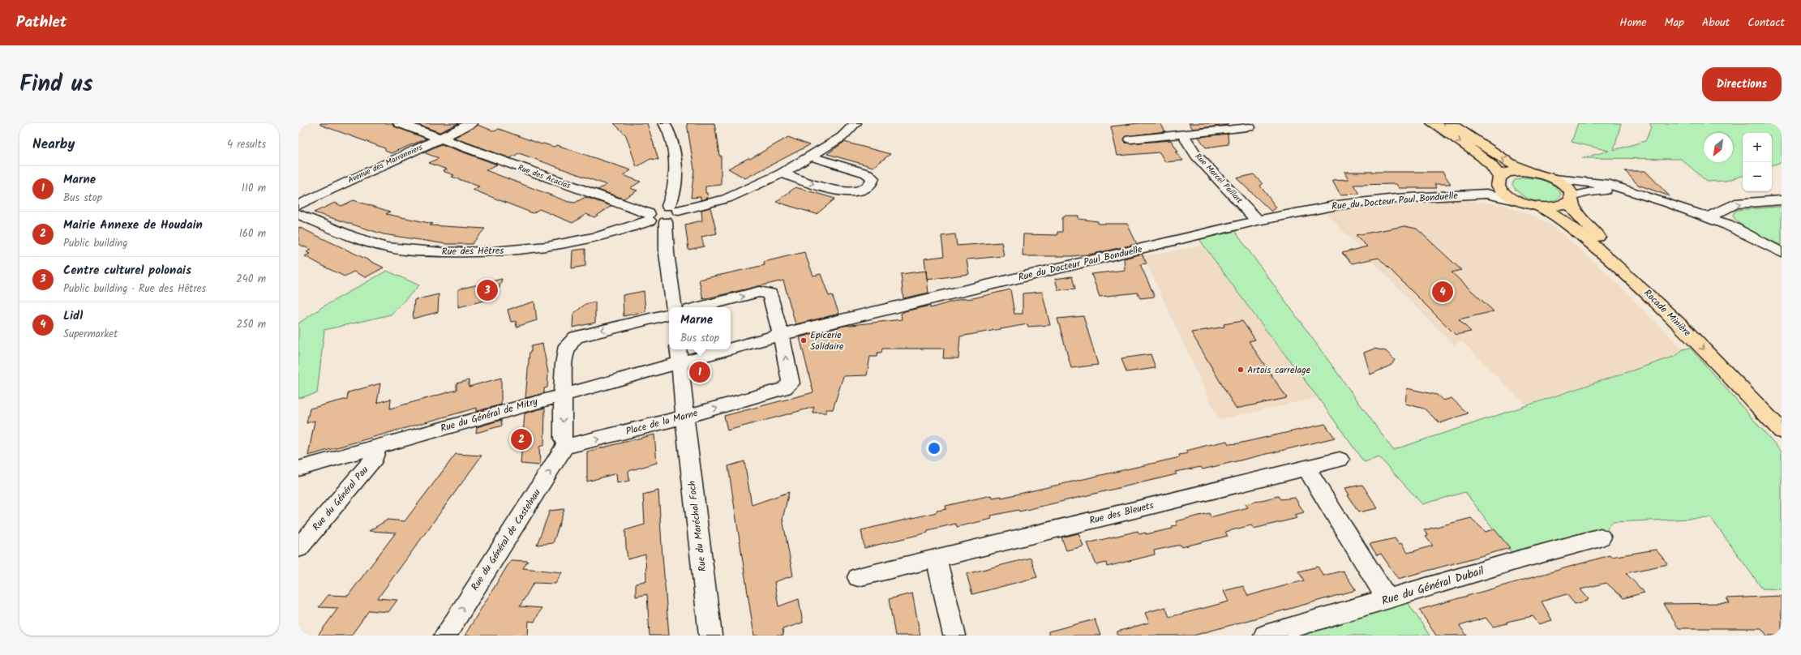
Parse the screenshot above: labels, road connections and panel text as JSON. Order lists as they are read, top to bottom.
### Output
{
  "streets": {
    "highway": ["Rocade Minière"],
    "street": [
      "Avenue des Marronniers",
      "Rue des Acacias",
      "Rue Marcel Paillart",
      "Rue du Docteur Paul Bonduelle",
      "Rue des Hêtres",
      "Rue du Général de Mitry",
      "Place de la Marne",
      "Rue du Général Pau",
      "Rue des Bleuets",
      "Rue du Maréchal Foch",
      "Rue du Général de Castelnau",
      "Rue du Général Dubail"
    ]
  },
  "crossings": [
    ["Avenue des Marronniers", "Rue des Acacias"],
    ["Rue des Acacias", "Rue des Hêtres"],
    ["Rue Marcel Paillart", "Rue du Docteur Paul Bonduelle"],
    ["Rue du Docteur Paul Bonduelle", "Rue du Général de Mitry"],
    ["Rue du Docteur Paul Bonduelle", "Place de la Marne"],
    ["Rue du Docteur Paul Bonduelle", "Rue du Maréchal Foch"],
    ["Rue du Général de Mitry", "Rue du Général Pau"],
    ["Rue du Général de Mitry", "Rue du Maréchal Foch"],
    ["Place de la Marne", "Rue du Maréchal Foch"],
    ["Place de la Marne", "Rue du Général de Castelnau"]
  ],
  "one_way": ["Rue du Général de Castelnau"],
  "places": ["Epicerie Solidaire", "Artois carrelage"],
  "north": "bottom left",
  "page": {
    "header": "Pathlet",
    "nav": [
      "Home",
      "Map",
      "About",
      "Contact"
    ],
    "title": "Find us",
    "buttons": "Directions",
    "heading": ["Nearby", "4 results"],
    "map_buttons": ["+", "−"],
    "list": [
      {
        "mark": "1",
        "name": "Marne",
        "note": "Bus stop",
        "value": "110 m"
      },
      {
        "mark": "2",
        "name": "Mairie Annexe de Houdain",
        "note": "Public building",
        "value": "160 m"
      },
      {
        "mark": "3",
        "name": "Centre culturel polonais",
        "note": "Public building · Rue des Hêtres",
        "value": "240 m"
      },
      {
        "mark": "4",
        "name": "Lidl",
        "note": "Supermarket",
        "value": "250 m"
      }
    ],
    "pins": [
      "3",
      "4",
      "1",
      "2"
    ],
    "popup": ["Marne", "Bus stop"]
  }
}
